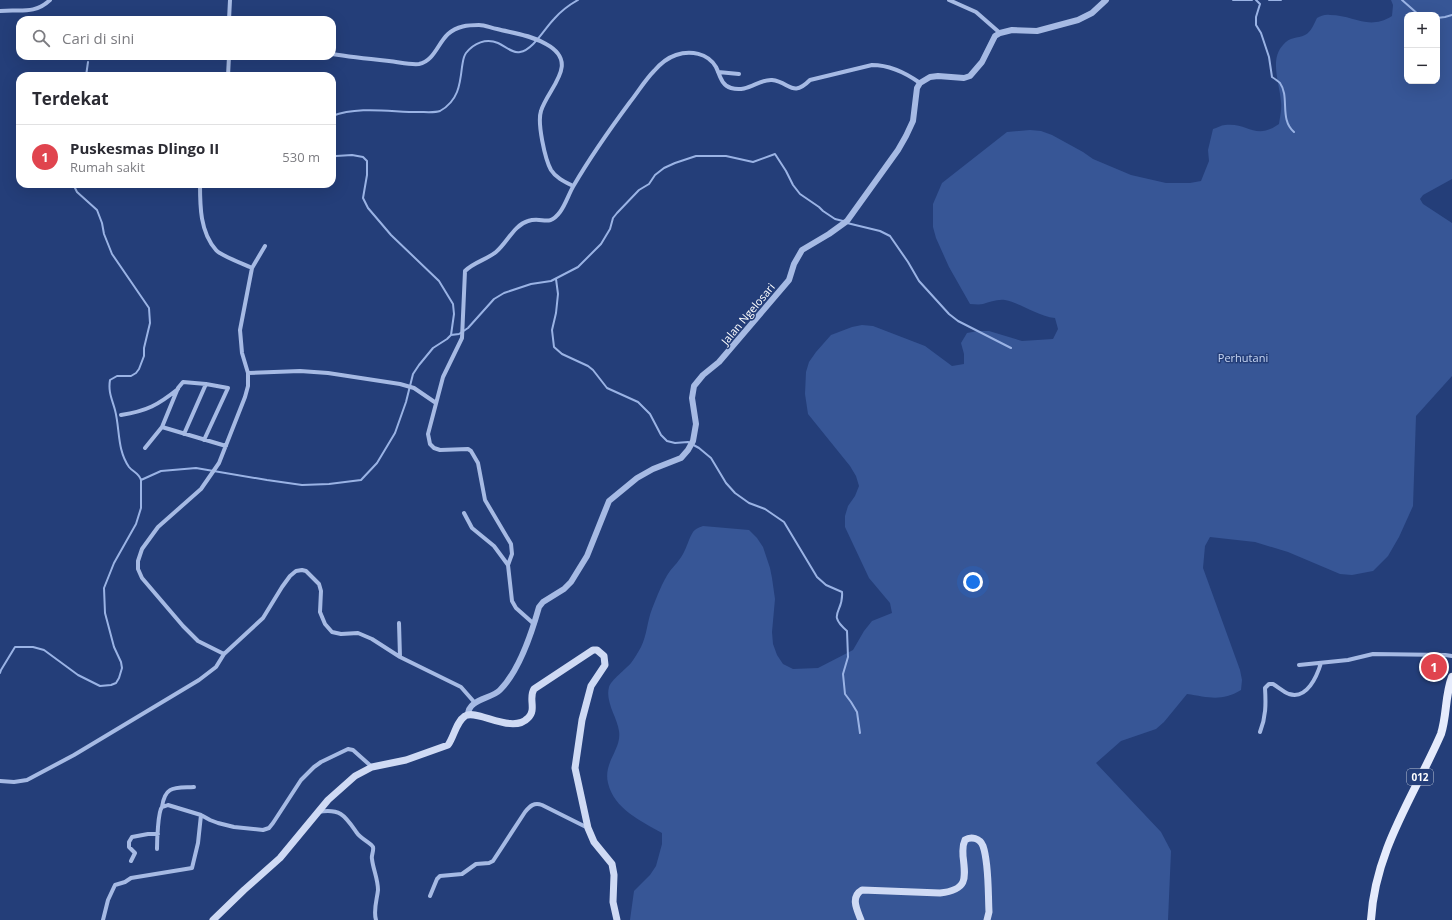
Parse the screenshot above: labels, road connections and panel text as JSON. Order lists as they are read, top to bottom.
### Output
{
  "streets": {
    "main road": ["012"],
    "street": ["Jalan Ngelosari"]
  },
  "parks": ["Perhutani"],
  "page": {
    "map_buttons": ["+", "−"],
    "search": "Cari di sini",
    "heading": "Terdekat",
    "list": [
      {
        "mark": "1",
        "name": "Puskesmas Dlingo II",
        "note": "Rumah sakit",
        "value": "530 m"
      }
    ],
    "pins": "1"
  }
}
